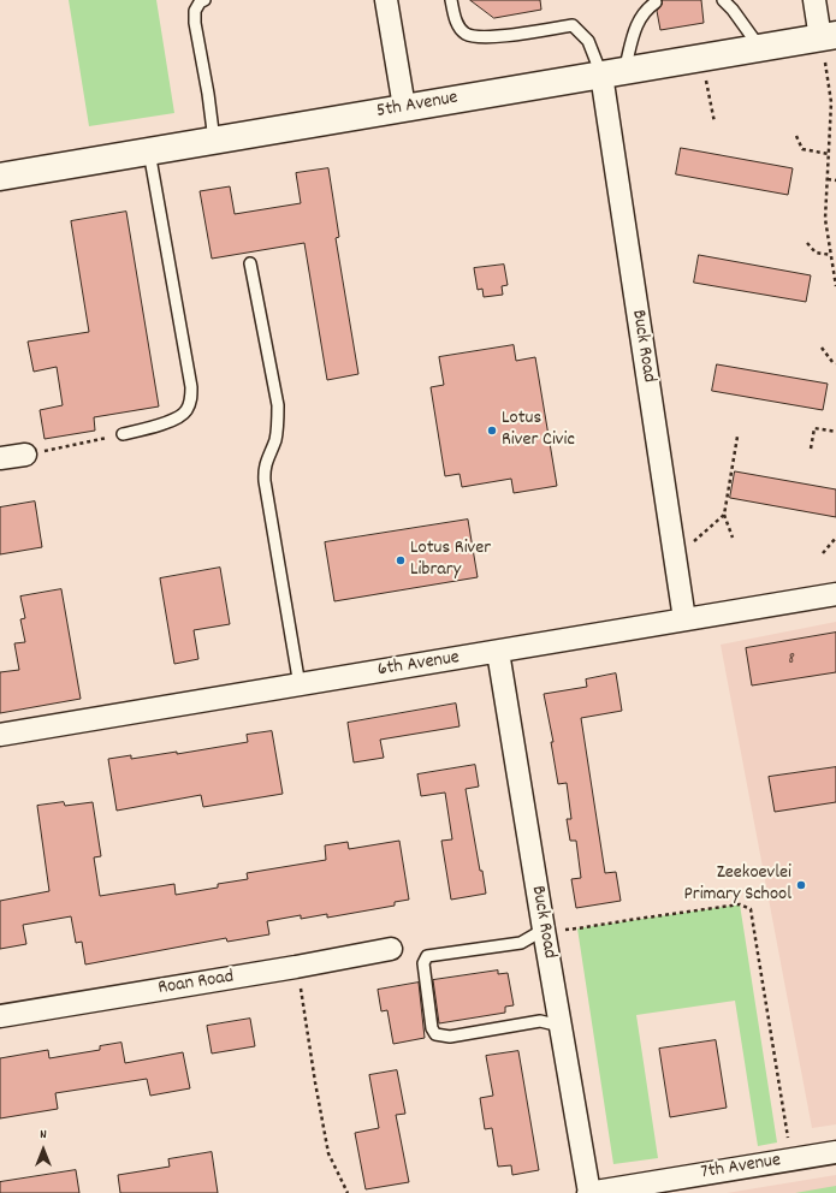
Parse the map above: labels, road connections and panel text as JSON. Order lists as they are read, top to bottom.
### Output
{
  "streets": {
    "main road": ["5th Avenue"],
    "street": [
      "Buck Road",
      "6th Avenue",
      "Roan Road",
      "7th Avenue"
    ]
  },
  "crossings": [
    ["5th Avenue", "Buck Road"],
    ["Buck Road", "6th Avenue"],
    ["Buck Road", "7th Avenue"]
  ],
  "places": ["Lotus River Civic", "Lotus River Library", "Zeekoevlei Primary School"],
  "house_numbers": ["8"],
  "north": "top"
}
